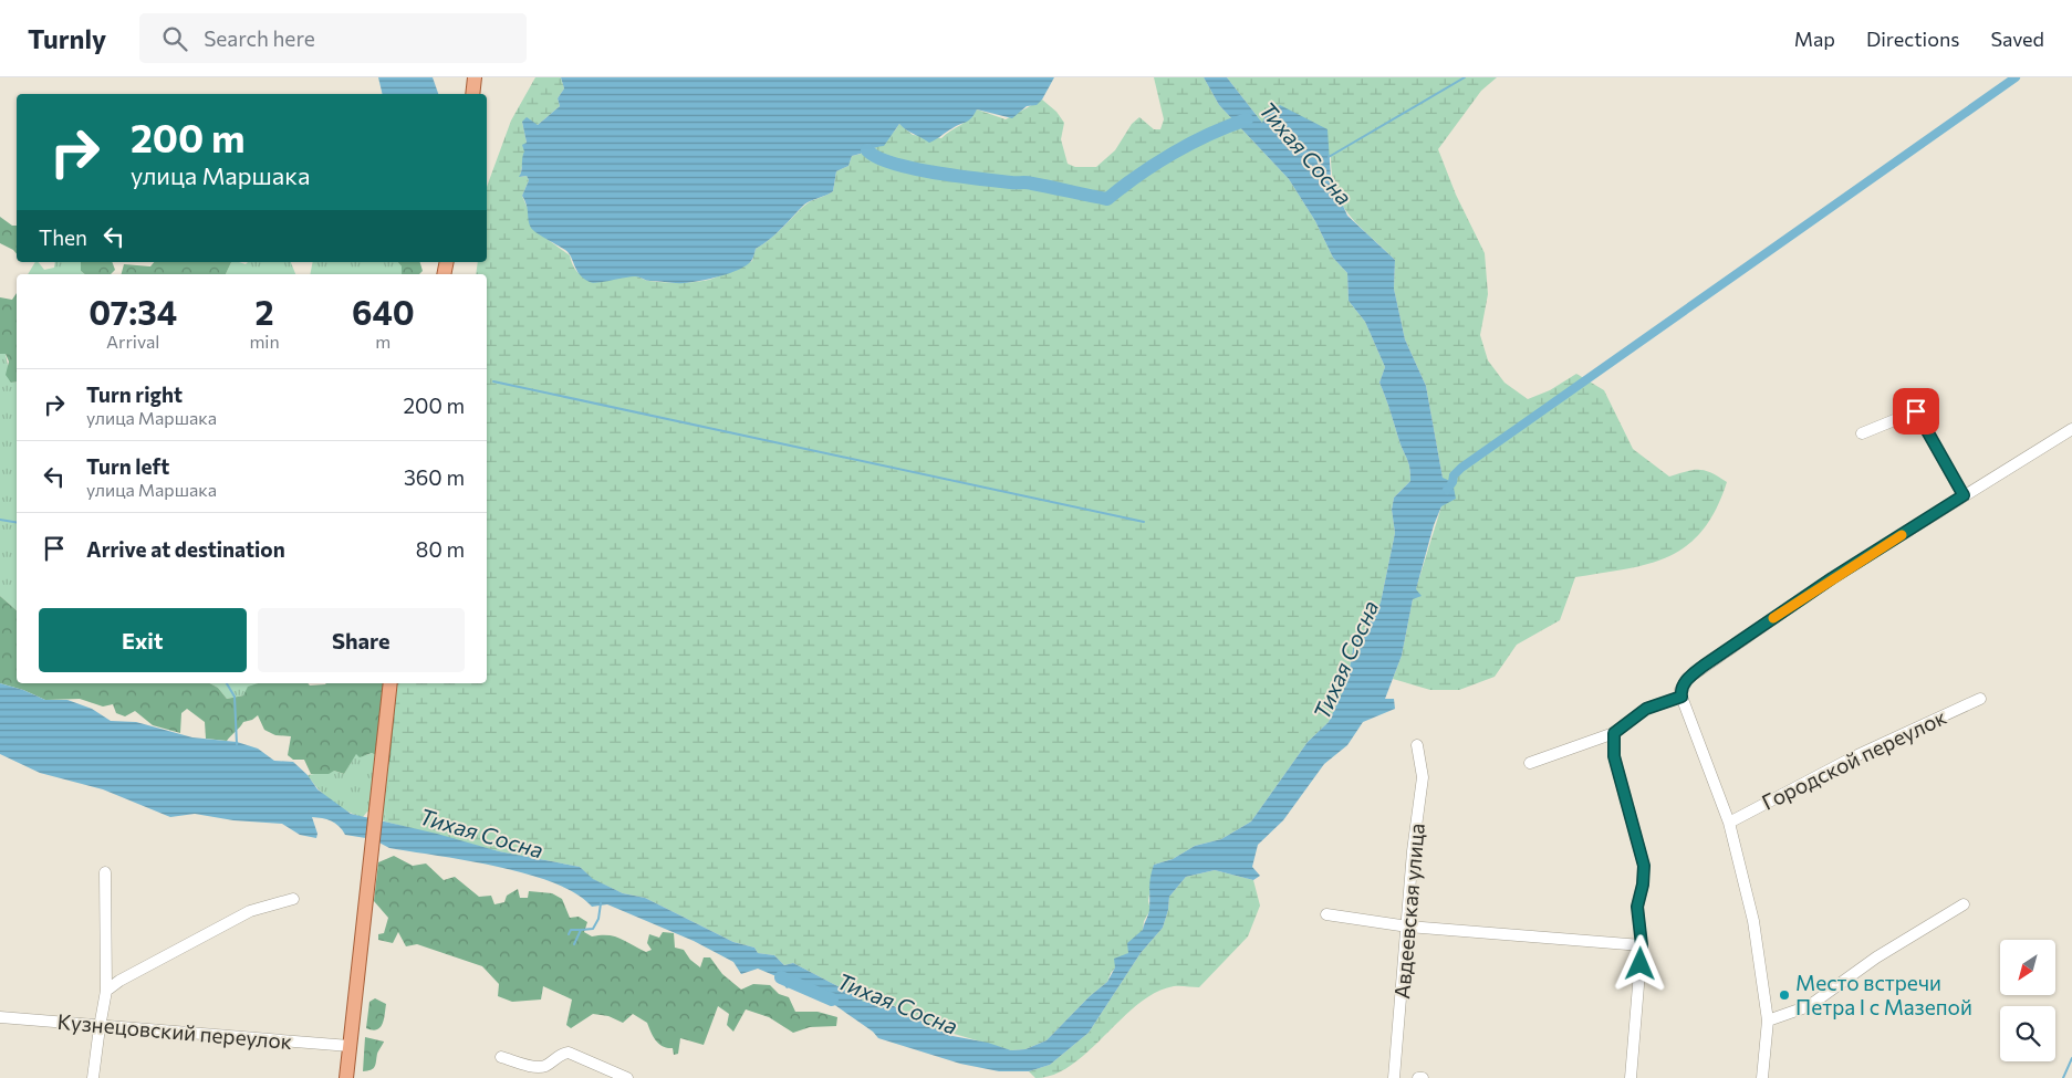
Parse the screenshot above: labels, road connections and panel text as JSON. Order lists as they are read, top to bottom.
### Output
{
  "streets": {
    "street": ["Городской переулок", "Авдеевская улица", "Кузнецовский переулок"]
  },
  "water": ["Тихая Сосна"],
  "places": ["Место встречи Петра I с Мазепой"],
  "north": "bottom left",
  "page": {
    "header": "Turnly",
    "search": "Search here",
    "nav": ["Map", "Directions", "Saved"],
    "turn": ["200 m", "улица Маршака"],
    "then": "Then",
    "eta": [
      "07:34",
      "Arrival",
      "2",
      "min",
      "640",
      "m"
    ],
    "list": [
      {
        "name": "Turn right",
        "note": "улица Маршака",
        "value": "200 m"
      },
      {
        "name": "Turn left",
        "note": "улица Маршака",
        "value": "360 m"
      },
      {
        "name": "Arrive at destination",
        "value": "80 m"
      }
    ],
    "buttons": ["Exit", "Share"]
  }
}
